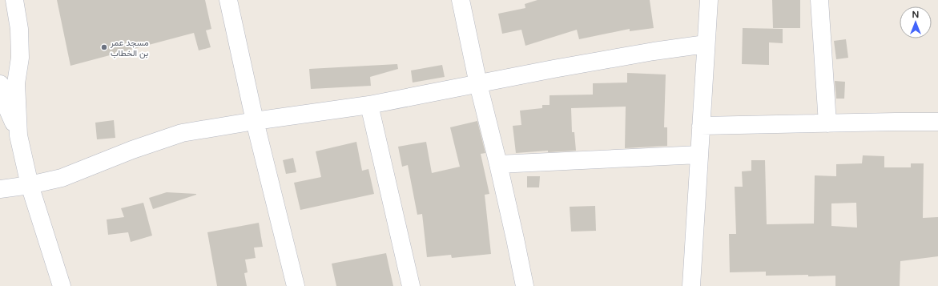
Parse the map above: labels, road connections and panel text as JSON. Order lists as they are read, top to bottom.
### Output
{
  "places": ["مسجد عمر بن الخطاب"],
  "north": "top"
}
